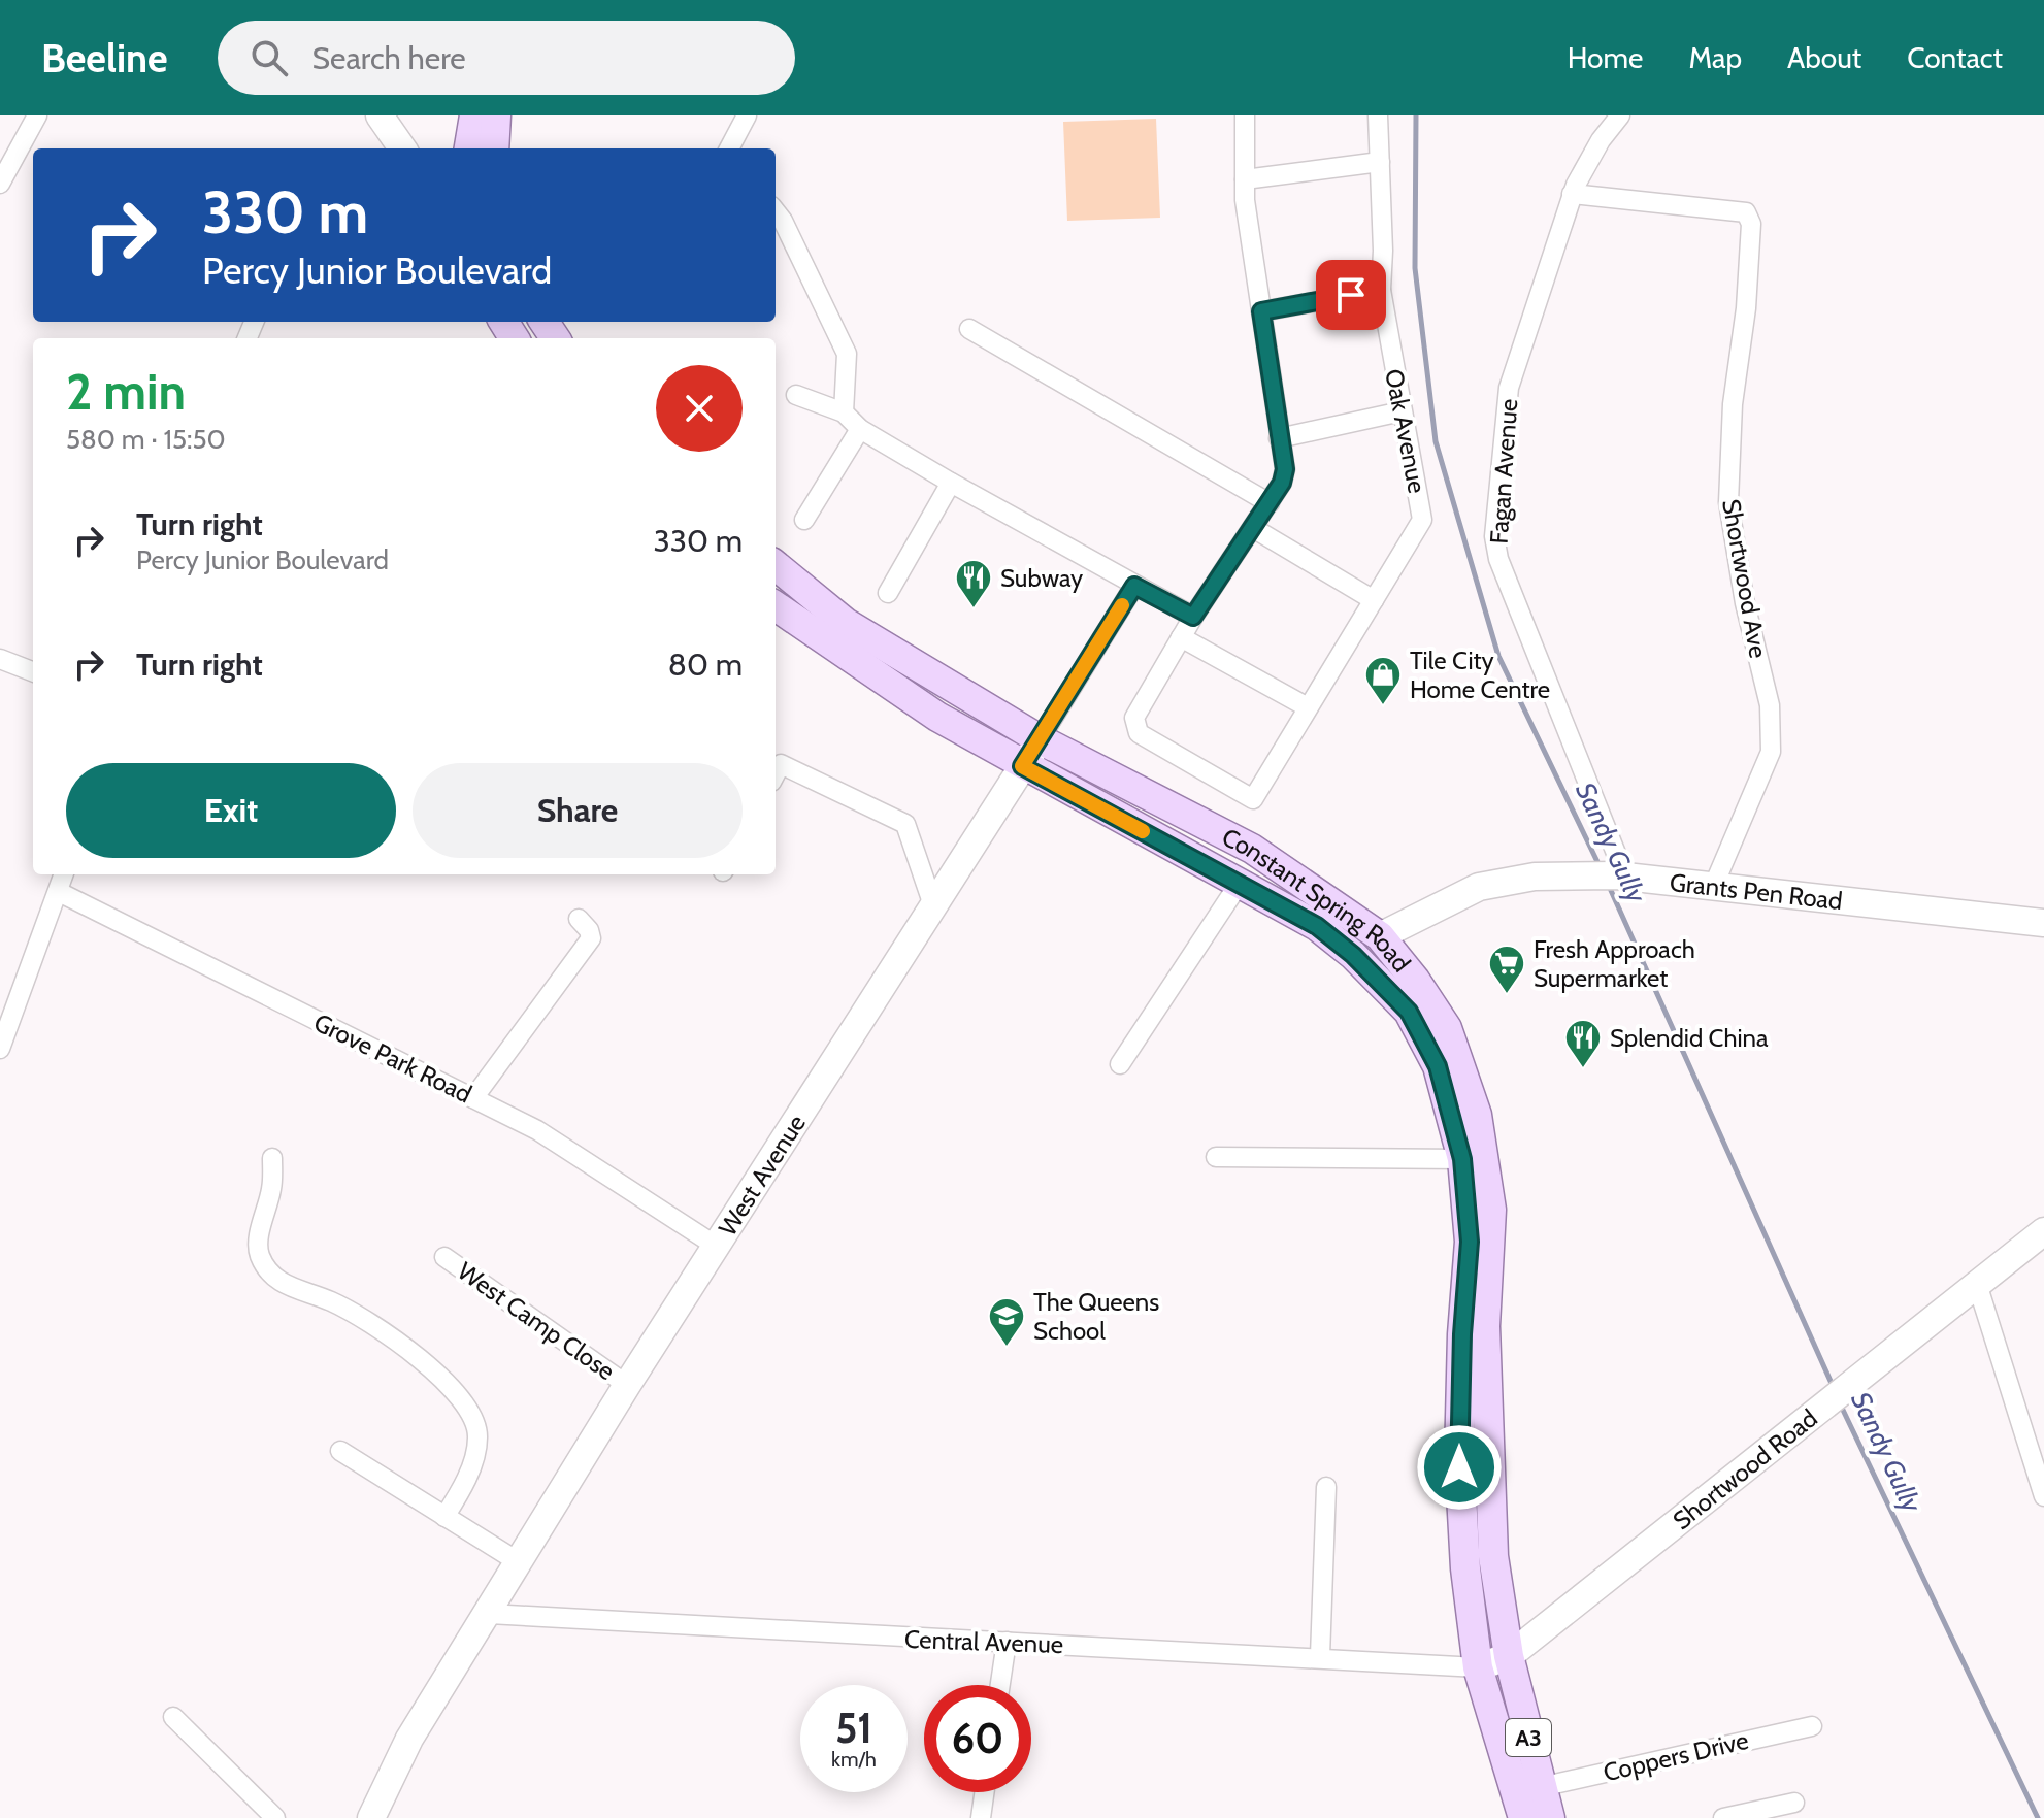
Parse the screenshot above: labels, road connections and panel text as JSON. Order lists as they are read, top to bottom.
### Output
{
  "streets": {
    "main road": ["Constant Spring Road", "A3"],
    "street": [
      "Oak Avenue",
      "Fagan Avenue",
      "Shortwood Ave",
      "Grants Pen Road",
      "Grove Park Road",
      "West Avenue",
      "West Camp Close",
      "Shortwood Road",
      "Central Avenue",
      "Coppers Drive"
    ]
  },
  "crossings": [
    ["Fagan Avenue", "Shortwood Ave"],
    ["Fagan Avenue", "Grants Pen Road"],
    ["Shortwood Ave", "Grants Pen Road"],
    ["Grants Pen Road", "Constant Spring Road"],
    ["Constant Spring Road", "West Avenue"],
    ["Constant Spring Road", "Shortwood Road"],
    ["Constant Spring Road", "Central Avenue"],
    ["Constant Spring Road", "Coppers Drive"],
    ["Grove Park Road", "West Avenue"],
    ["West Avenue", "West Camp Close"],
    ["West Avenue", "Central Avenue"],
    ["Shortwood Road", "Central Avenue"]
  ],
  "water": ["Sandy Gully"],
  "places": {
    "restaurant": ["Subway", "Splendid China"],
    "shop": ["Tile City Home Centre"],
    "supermarket": ["Fresh Approach Supermarket"],
    "school or university": ["The Queens School"]
  },
  "page": {
    "header": "Beeline",
    "search": "Search here",
    "nav": [
      "Home",
      "Map",
      "About",
      "Contact"
    ],
    "turn": ["330 m", "Percy Junior Boulevard"],
    "heading": ["2 min", "580 m · 15:50"],
    "list": [
      {
        "name": "Turn right",
        "note": "Percy Junior Boulevard",
        "value": "330 m"
      },
      {
        "name": "Turn right",
        "value": "80 m"
      }
    ],
    "buttons": ["Exit", "Share"],
    "speed": "51 km/h",
    "limit": "60"
  }
}
